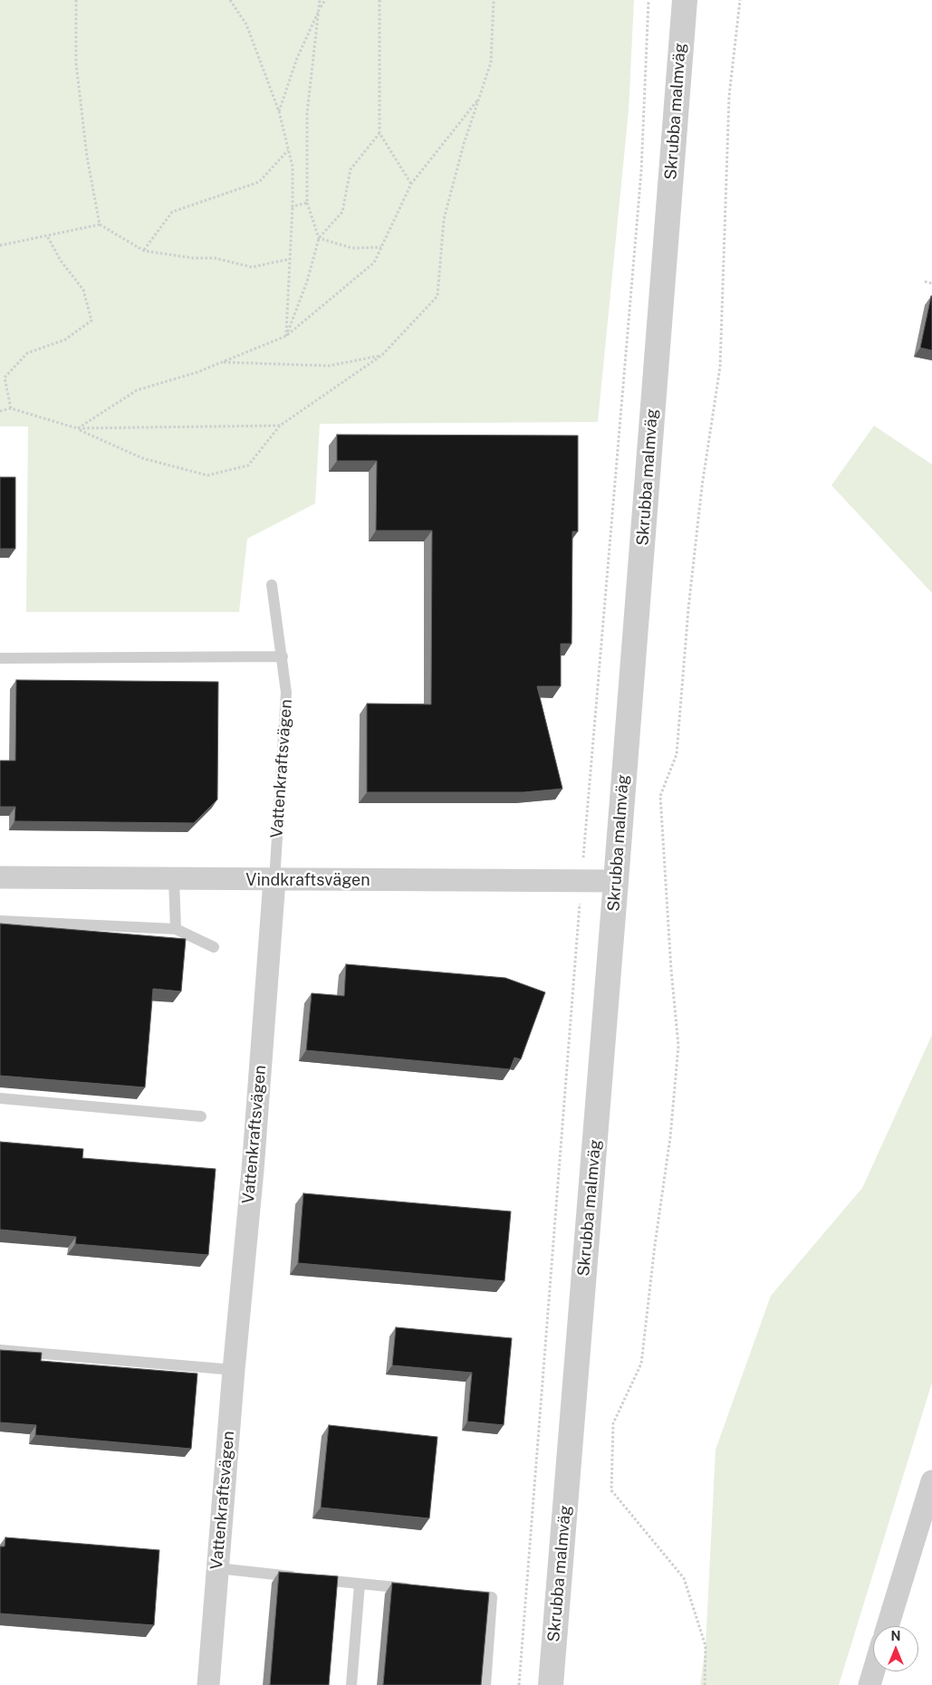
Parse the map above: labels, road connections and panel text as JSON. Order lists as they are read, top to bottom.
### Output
{
  "streets": {
    "street": ["Skrubba malmväg", "Vattenkraftsvägen", "Vindkraftsvägen"]
  },
  "crossings": [
    ["Skrubba malmväg", "Vindkraftsvägen"],
    ["Vattenkraftsvägen", "Vindkraftsvägen"]
  ],
  "north": "top"
}
